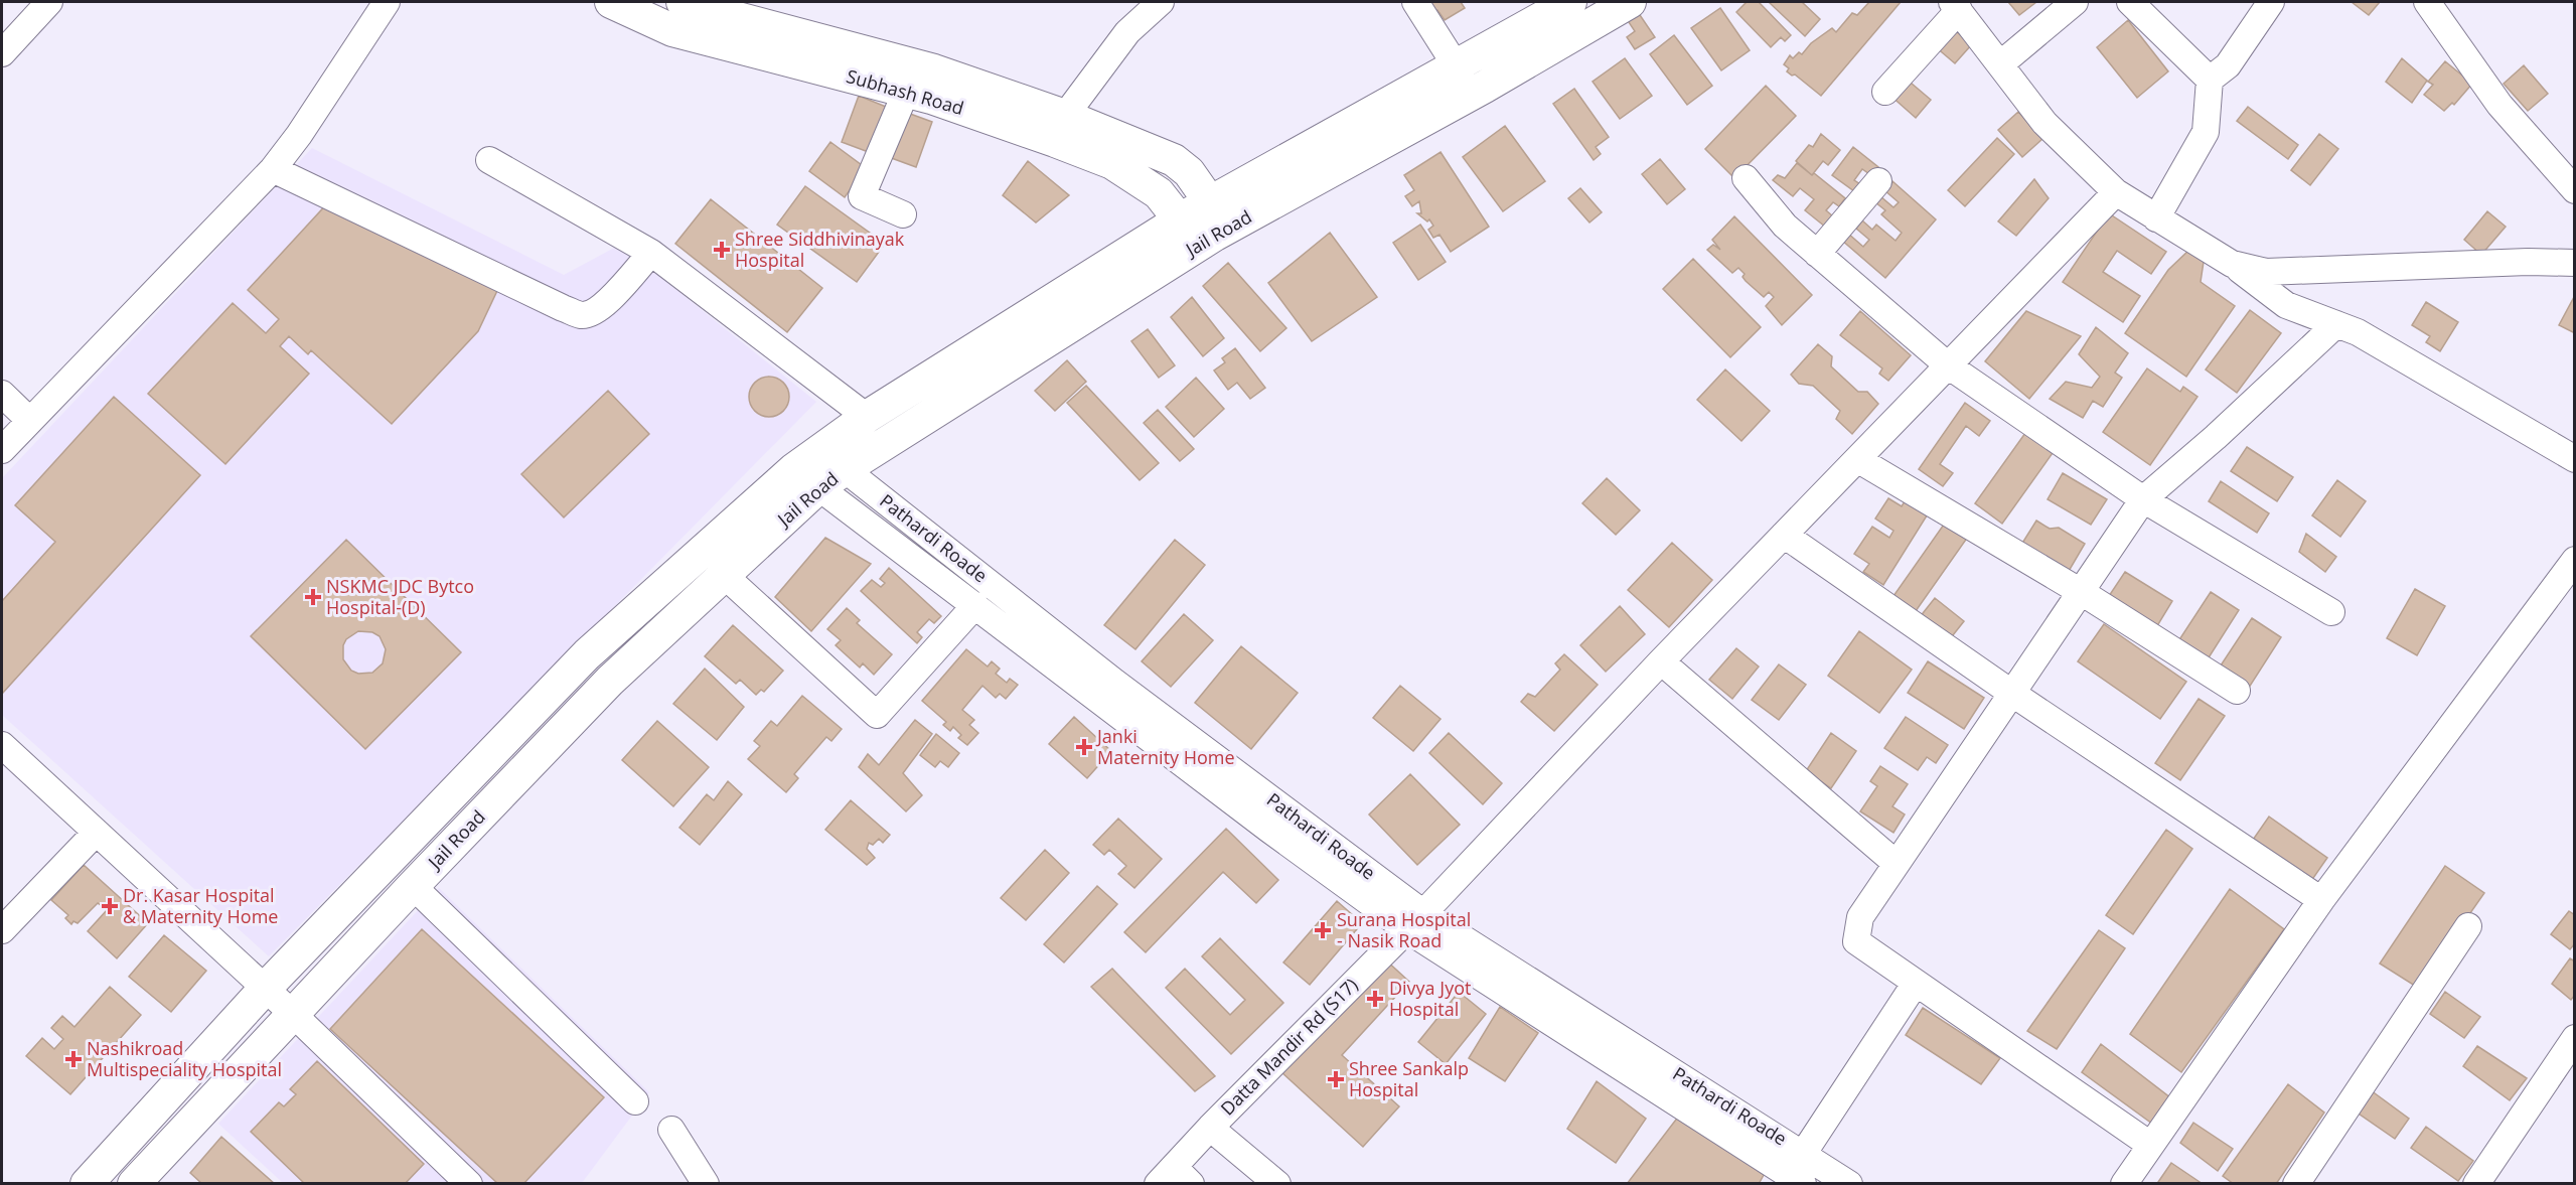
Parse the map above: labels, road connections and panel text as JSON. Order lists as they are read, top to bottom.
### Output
{
  "streets": {
    "main road": ["Subhash Road", "Jail Road"],
    "street": ["Pathardi Roade", "Datta Mandir Rd (S17)"]
  },
  "crossings": [
    ["Subhash Road", "Jail Road"],
    ["Jail Road", "Pathardi Roade"],
    ["Pathardi Roade", "Datta Mandir Rd (S17)"]
  ],
  "places": {
    "health": [
      "Shree Siddhivinayak Hospital",
      "NSKMC JDC Bytco Hospital-(D)",
      "Janki Maternity Home",
      "Dr. Kasar Hospital & Maternity Home",
      "Surana Hospital - Nasik Road",
      "Divya Jyot Hospital",
      "Nashikroad Multispeciality Hospital",
      "Shree Sankalp Hospital"
    ]
  }
}
